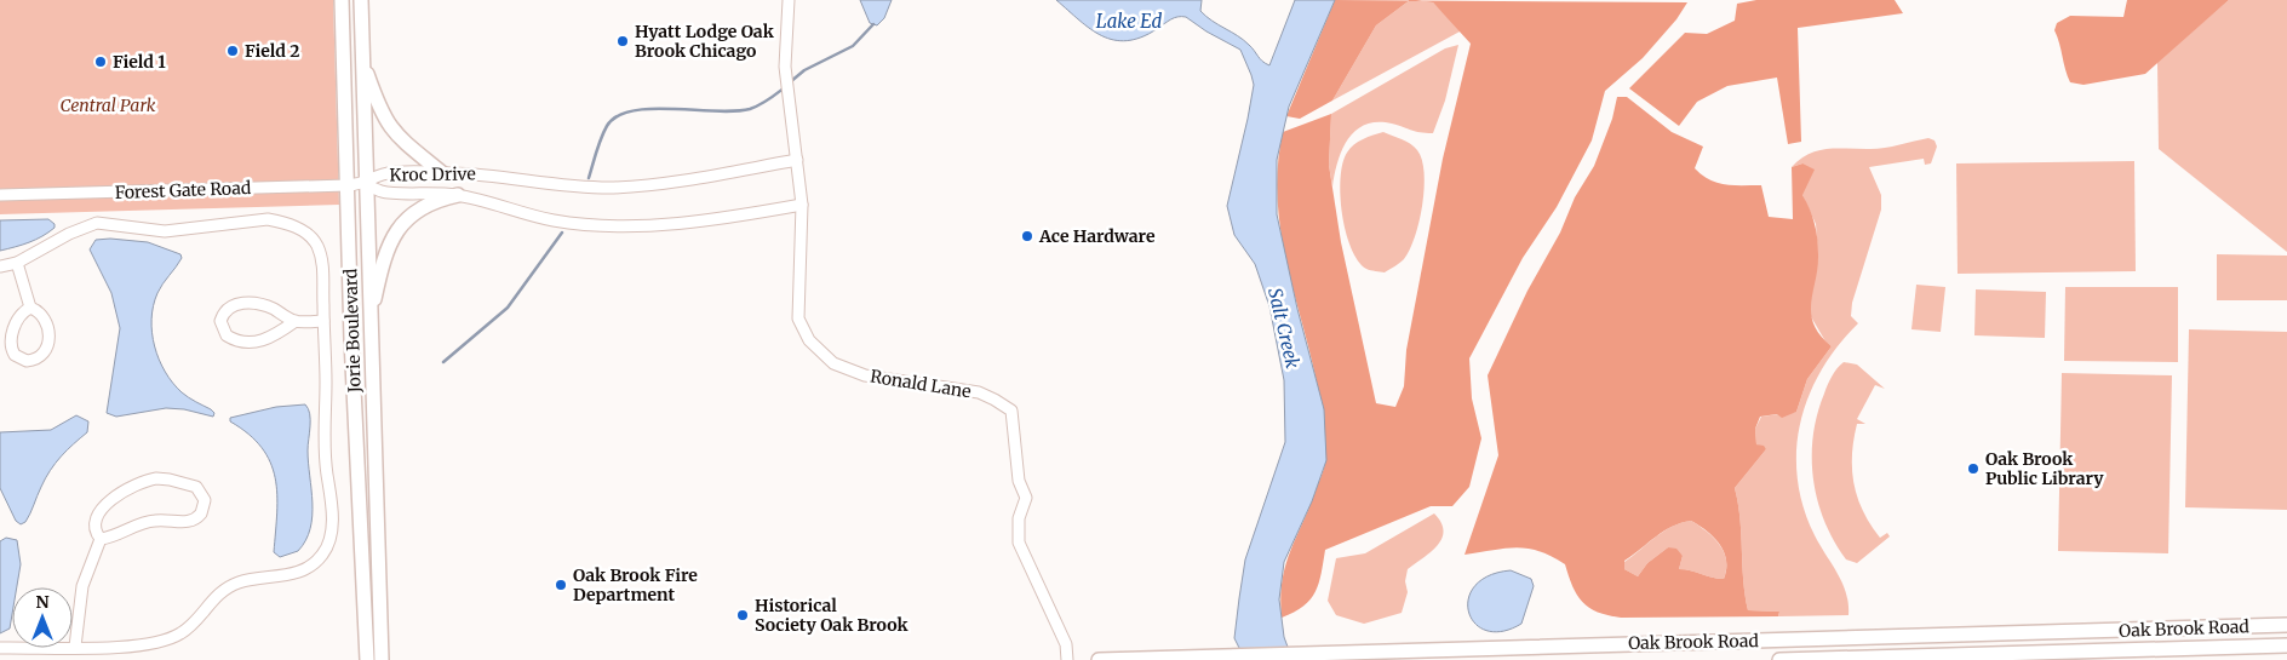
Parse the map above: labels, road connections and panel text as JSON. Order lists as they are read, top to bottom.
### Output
{
  "streets": {
    "main road": ["Jorie Boulevard", "Oak Brook Road"],
    "street": ["Kroc Drive", "Forest Gate Road", "Ronald Lane"]
  },
  "crossings": [
    ["Kroc Drive", "Forest Gate Road"],
    ["Kroc Drive", "Jorie Boulevard"],
    ["Kroc Drive", "Ronald Lane"],
    ["Forest Gate Road", "Jorie Boulevard"]
  ],
  "water": ["Lake Ed", "Salt Creek"],
  "parks": ["Central Park"],
  "places": [
    "Hyatt Lodge Oak Brook Chicago",
    "Field 2",
    "Field 1",
    "Ace Hardware",
    "Oak Brook Public Library",
    "Oak Brook Fire Department",
    "Historical Society Oak Brook"
  ],
  "north": "top"
}
